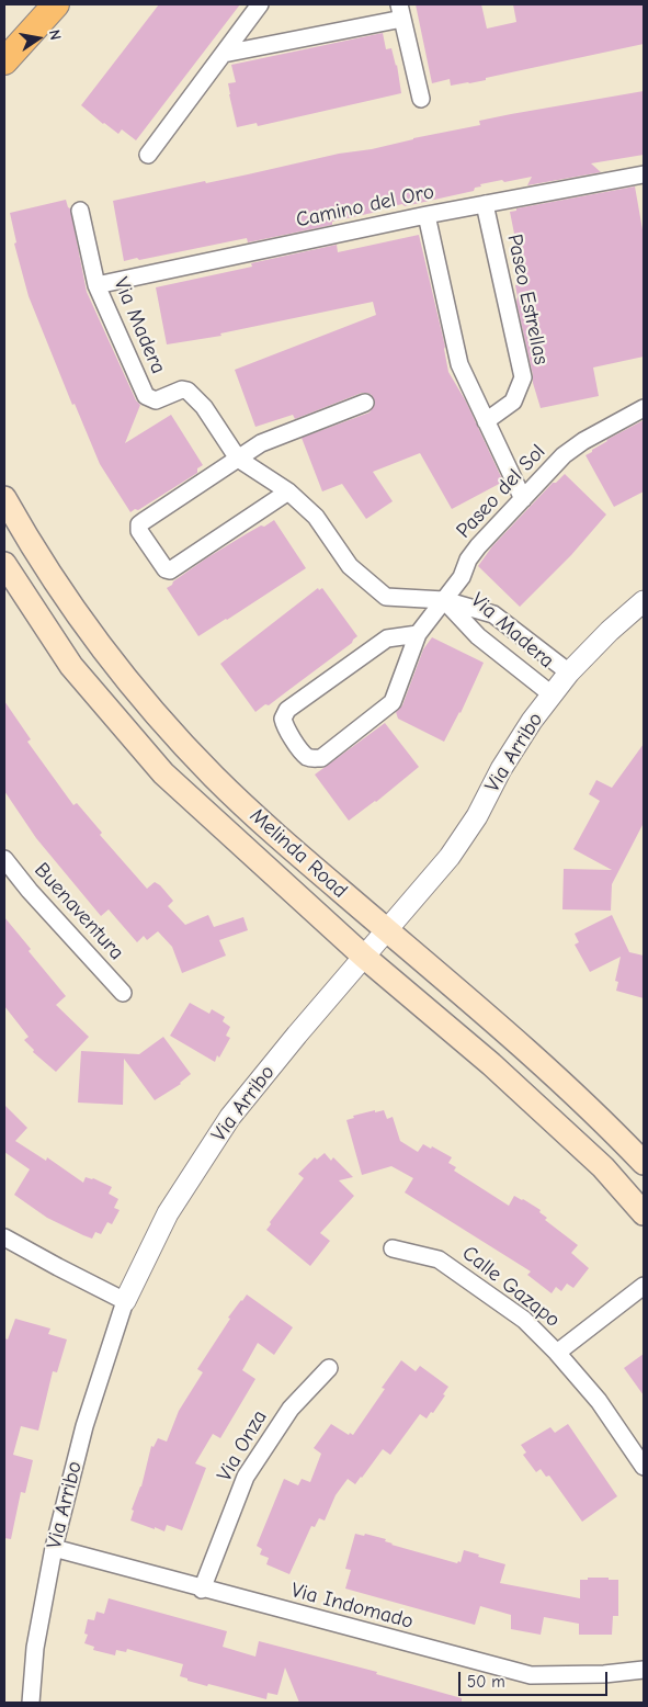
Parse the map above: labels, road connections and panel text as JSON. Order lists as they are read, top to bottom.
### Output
{
  "streets": {
    "main road": ["Melinda Road"],
    "street": [
      "Camino del Oro",
      "Paseo Estrellas",
      "Via Madera",
      "Paseo del Sol",
      "Via Arribo",
      "Buenaventura",
      "Calle Gazapo",
      "Via Onza",
      "Via Indomado"
    ]
  },
  "crossings": [
    ["Camino del Oro", "Paseo Estrellas"],
    ["Camino del Oro", "Via Madera"],
    ["Via Madera", "Paseo del Sol"],
    ["Via Madera", "Via Arribo"],
    ["Via Arribo", "Melinda Road"],
    ["Via Arribo", "Via Indomado"],
    ["Via Onza", "Via Indomado"]
  ],
  "scale_bar": "50 m",
  "north": "right"
}
